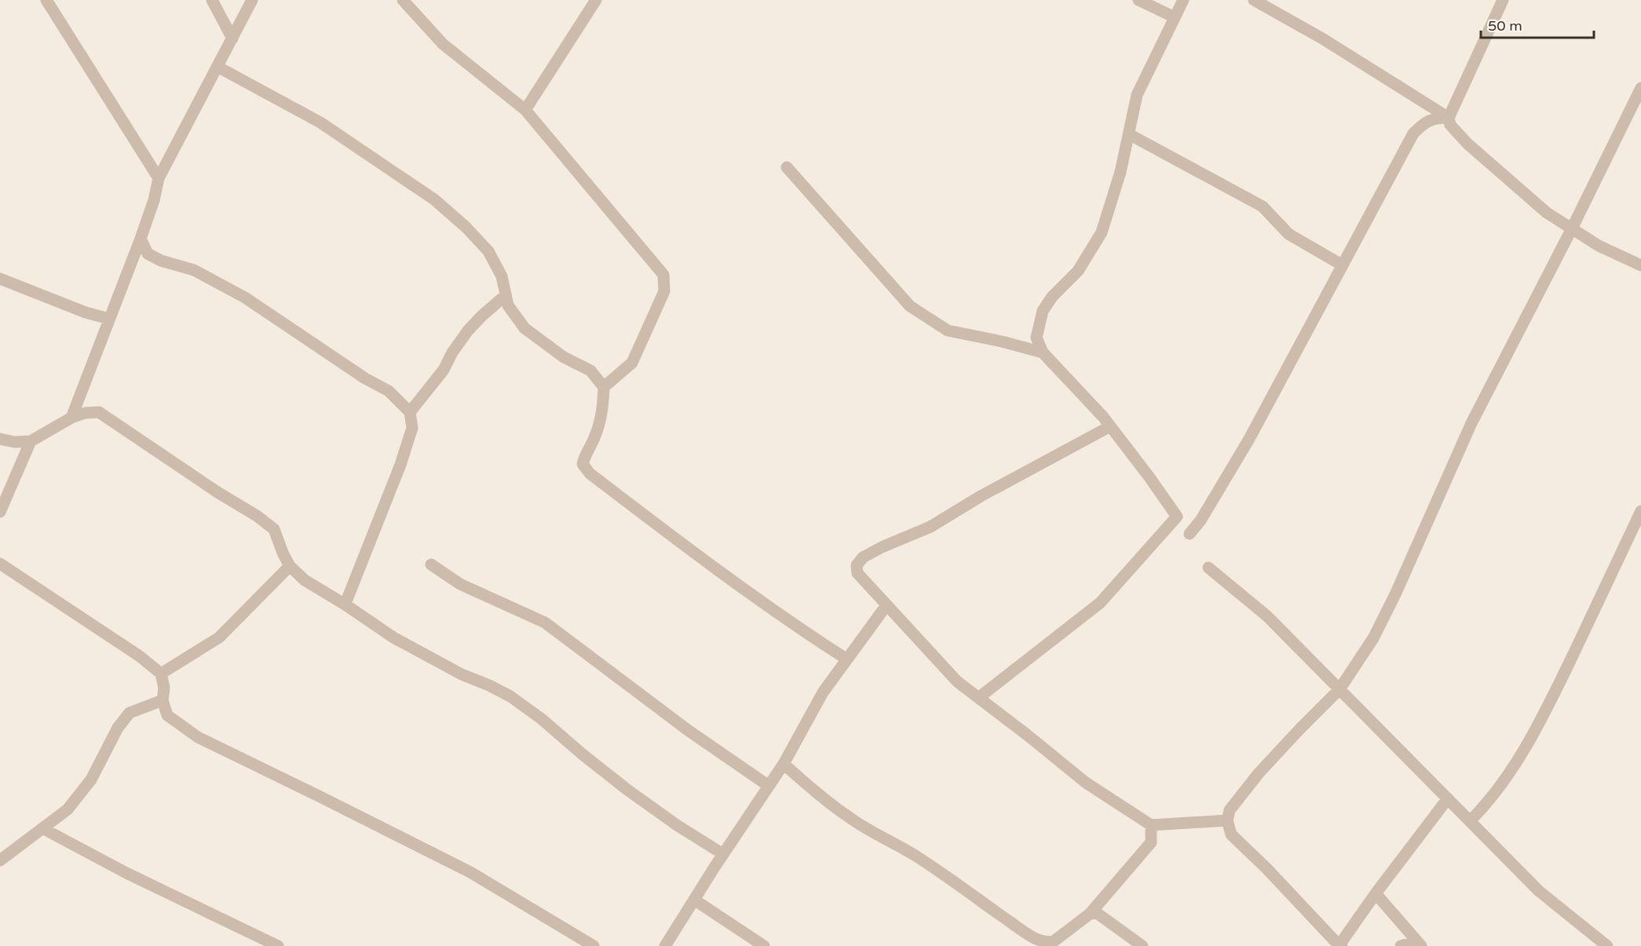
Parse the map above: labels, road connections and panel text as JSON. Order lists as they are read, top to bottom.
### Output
{
  "scale_bar": "50 m"
}
